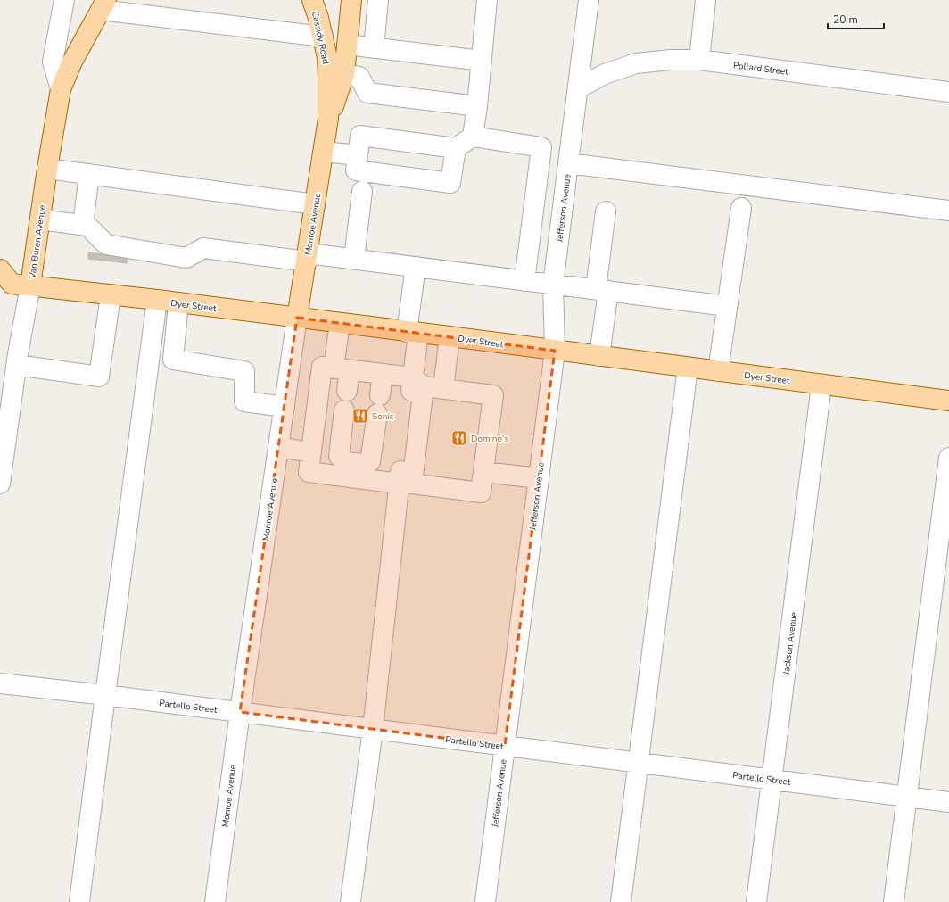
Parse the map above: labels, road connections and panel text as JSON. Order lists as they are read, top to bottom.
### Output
{
  "streets": {
    "main road": [
      "Cassidy Road",
      "Monroe Avenue",
      "Van Buren Avenue",
      "Dyer Street"
    ],
    "street": [
      "Pollard Street",
      "Jefferson Avenue",
      "Jackson Avenue",
      "Partello Street"
    ]
  },
  "crossings": [
    ["Cassidy Road", "Monroe Avenue"],
    ["Pollard Street", "Jefferson Avenue"],
    ["Jefferson Avenue", "Dyer Street"],
    ["Jefferson Avenue", "Partello Street"],
    ["Monroe Avenue", "Dyer Street"],
    ["Monroe Avenue", "Partello Street"],
    ["Van Buren Avenue", "Dyer Street"],
    ["Dyer Street", "Jackson Avenue"],
    ["Jackson Avenue", "Partello Street"]
  ],
  "places": {
    "restaurant": ["Sonic", "Domino's"]
  },
  "scale_bar": "20 m"
}
